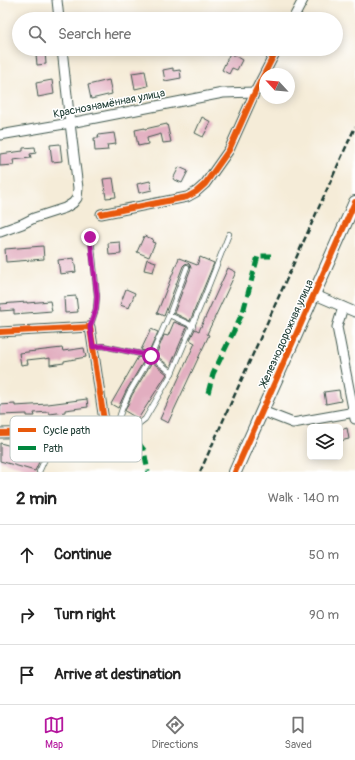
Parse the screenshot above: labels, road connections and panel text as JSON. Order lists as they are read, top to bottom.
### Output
{
  "streets": {
    "street": ["Краснознамённая улица", "Железнодорожная улица"]
  },
  "legend": ["Cycle path", "Path"],
  "north": "top left",
  "page": {
    "search": "Search here",
    "heading": ["2 min", "Walk · 140 m"],
    "list": [
      ["Continue", "50 m"],
      ["Turn right", "90 m"],
      "Arrive at destination"
    ],
    "nav": ["Map", "Directions", "Saved"]
  }
}
